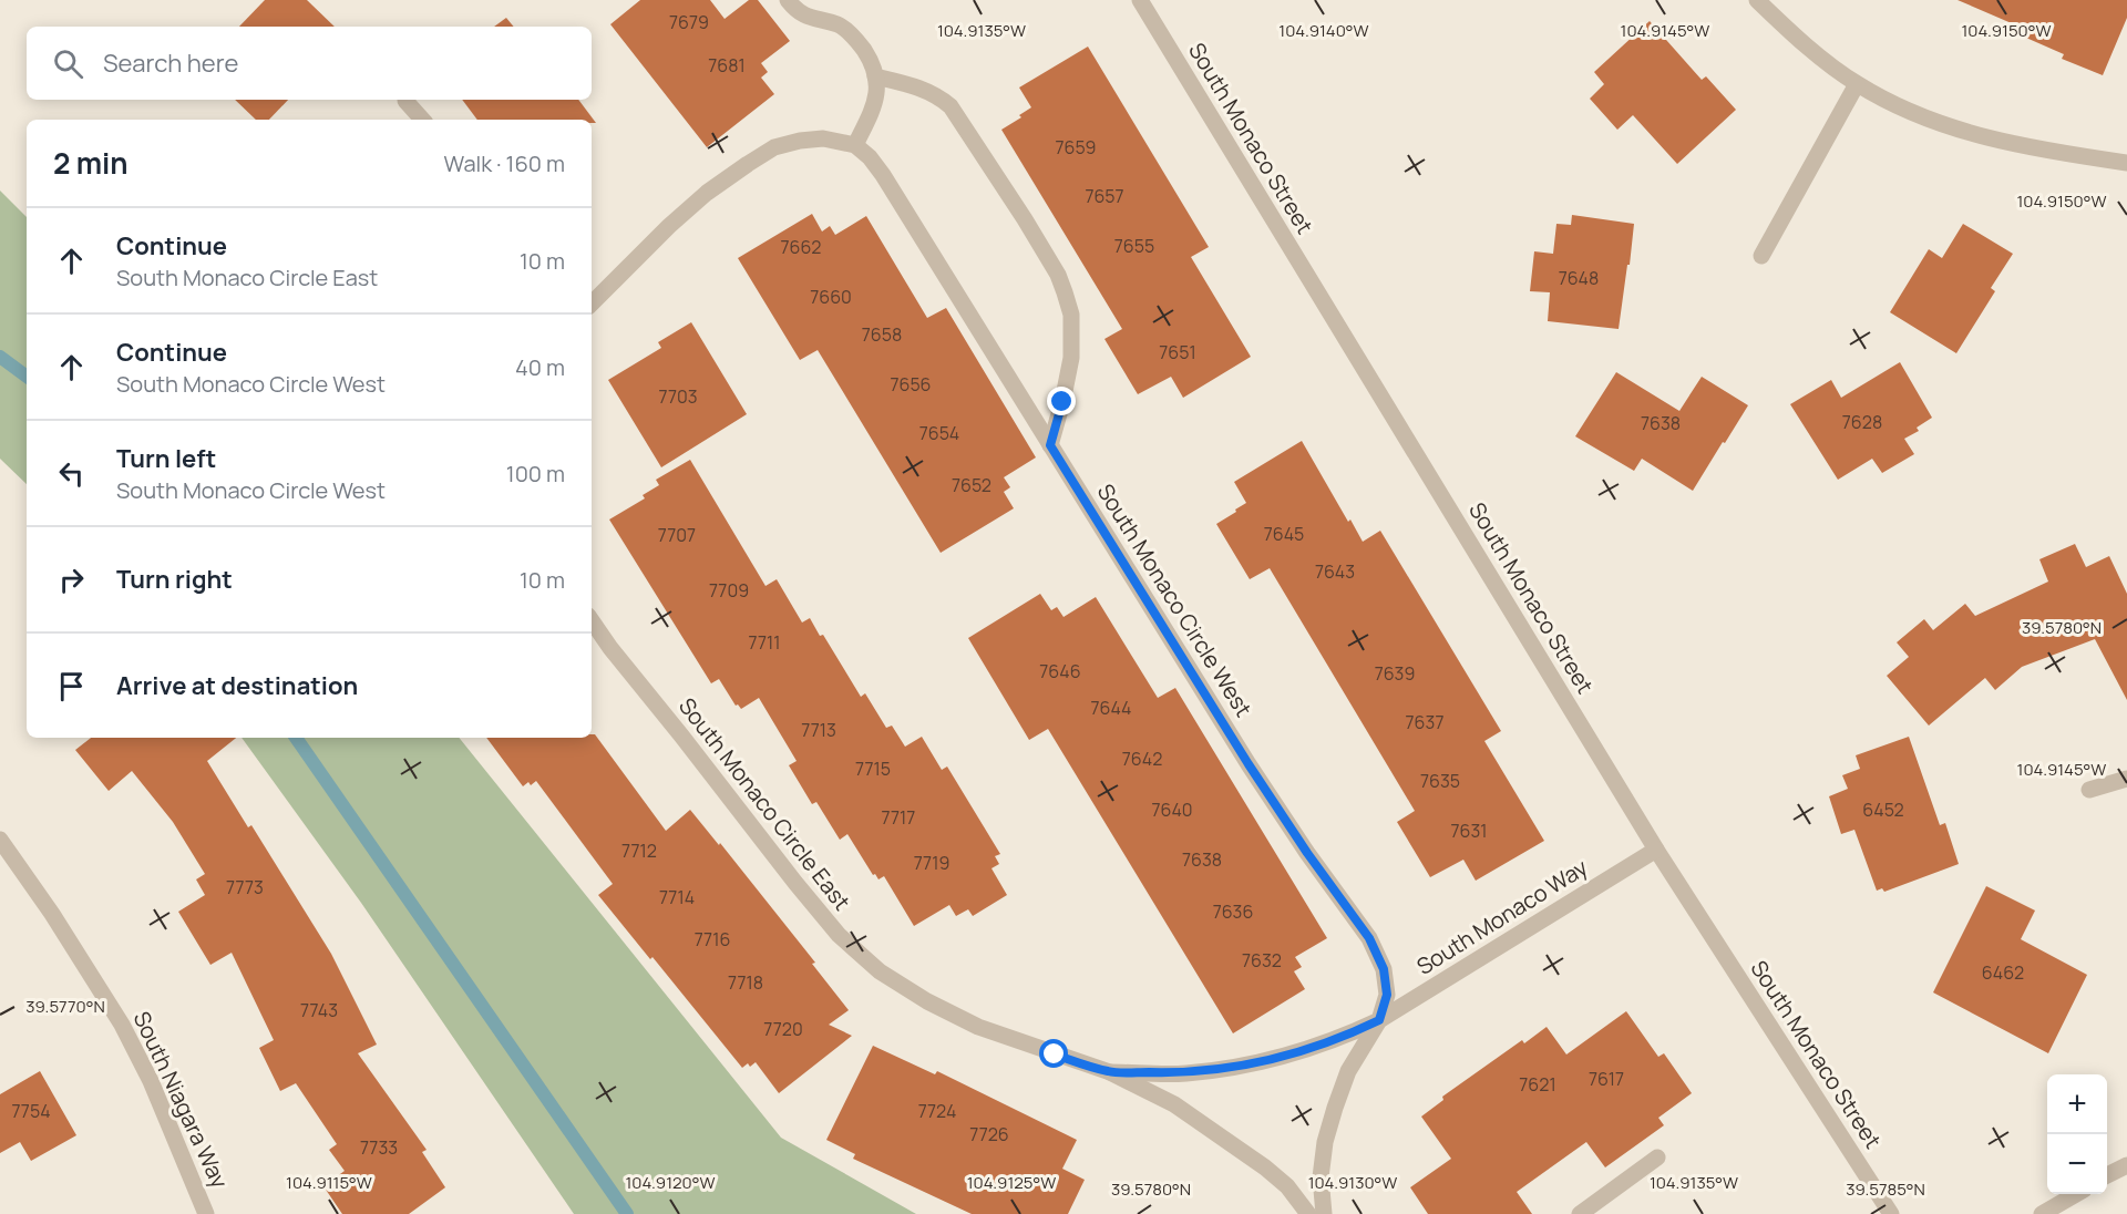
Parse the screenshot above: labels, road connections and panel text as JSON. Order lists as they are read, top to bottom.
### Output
{
  "streets": {
    "street": [
      "South Monaco Street",
      "South Monaco Circle West",
      "South Monaco Circle East",
      "South Monaco Way",
      "South Niagara Way"
    ]
  },
  "crossings": [
    ["South Monaco Street", "South Monaco Way"],
    ["South Monaco Circle West", "South Monaco Way"]
  ],
  "house_numbers": [
    "7679",
    "7681",
    "7659",
    "7657",
    "7655",
    "7662",
    "7648",
    "7660",
    "7658",
    "7651",
    "7656",
    "7703",
    "7628",
    "7638",
    "7654",
    "7652",
    "7645",
    "7707",
    "7643",
    "7709",
    "7711",
    "7646",
    "7639",
    "7644",
    "7637",
    "7713",
    "7642",
    "7715",
    "7635",
    "7640",
    "6452",
    "7717",
    "7631",
    "7712",
    "7638",
    "7719",
    "7773",
    "7714",
    "7636",
    "7716",
    "7632",
    "6462",
    "7718",
    "7743",
    "7720",
    "7617",
    "7621",
    "7754",
    "7724",
    "7726",
    "7733"
  ],
  "page": {
    "search": "Search here",
    "heading": ["2 min", "Walk · 160 m"],
    "list": [
      ["Continue", "South Monaco Circle East", "10 m"],
      ["Continue", "South Monaco Circle West", "40 m"],
      ["Turn left", "South Monaco Circle West", "100 m"],
      ["Turn right", "10 m"],
      "Arrive at destination"
    ],
    "map_buttons": ["+", "−"]
  },
  "coordinates": [
    "104.9135°W",
    "104.9140°W",
    "104.9145°W",
    "104.9150°W",
    "39.5780°N",
    "39.5770°N",
    "104.9115°W",
    "104.9120°W",
    "104.9125°W",
    "104.9130°W",
    "39.5785°N"
  ]
}
